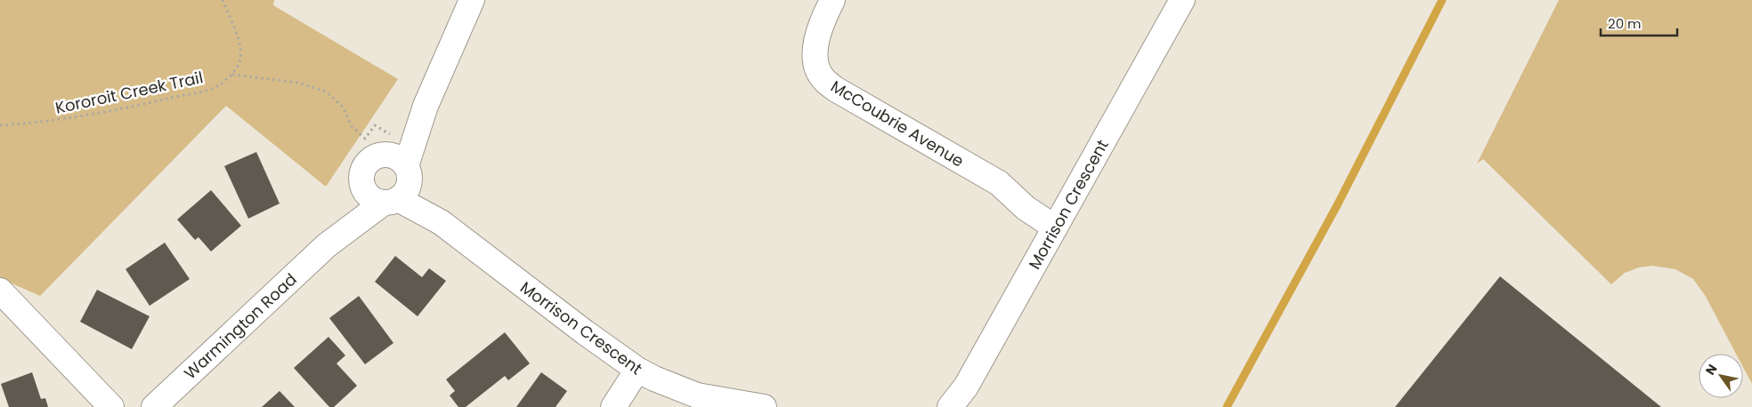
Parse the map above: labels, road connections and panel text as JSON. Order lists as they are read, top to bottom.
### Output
{
  "streets": {
    "street": ["McCoubrie Avenue", "Morrison Crescent", "Warmington Road"],
    "path": ["Kororoit Creek Trail"]
  },
  "crossings": [
    ["McCoubrie Avenue", "Morrison Crescent"],
    ["Morrison Crescent", "Warmington Road"]
  ],
  "scale_bar": "20 m",
  "north": "top left"
}
